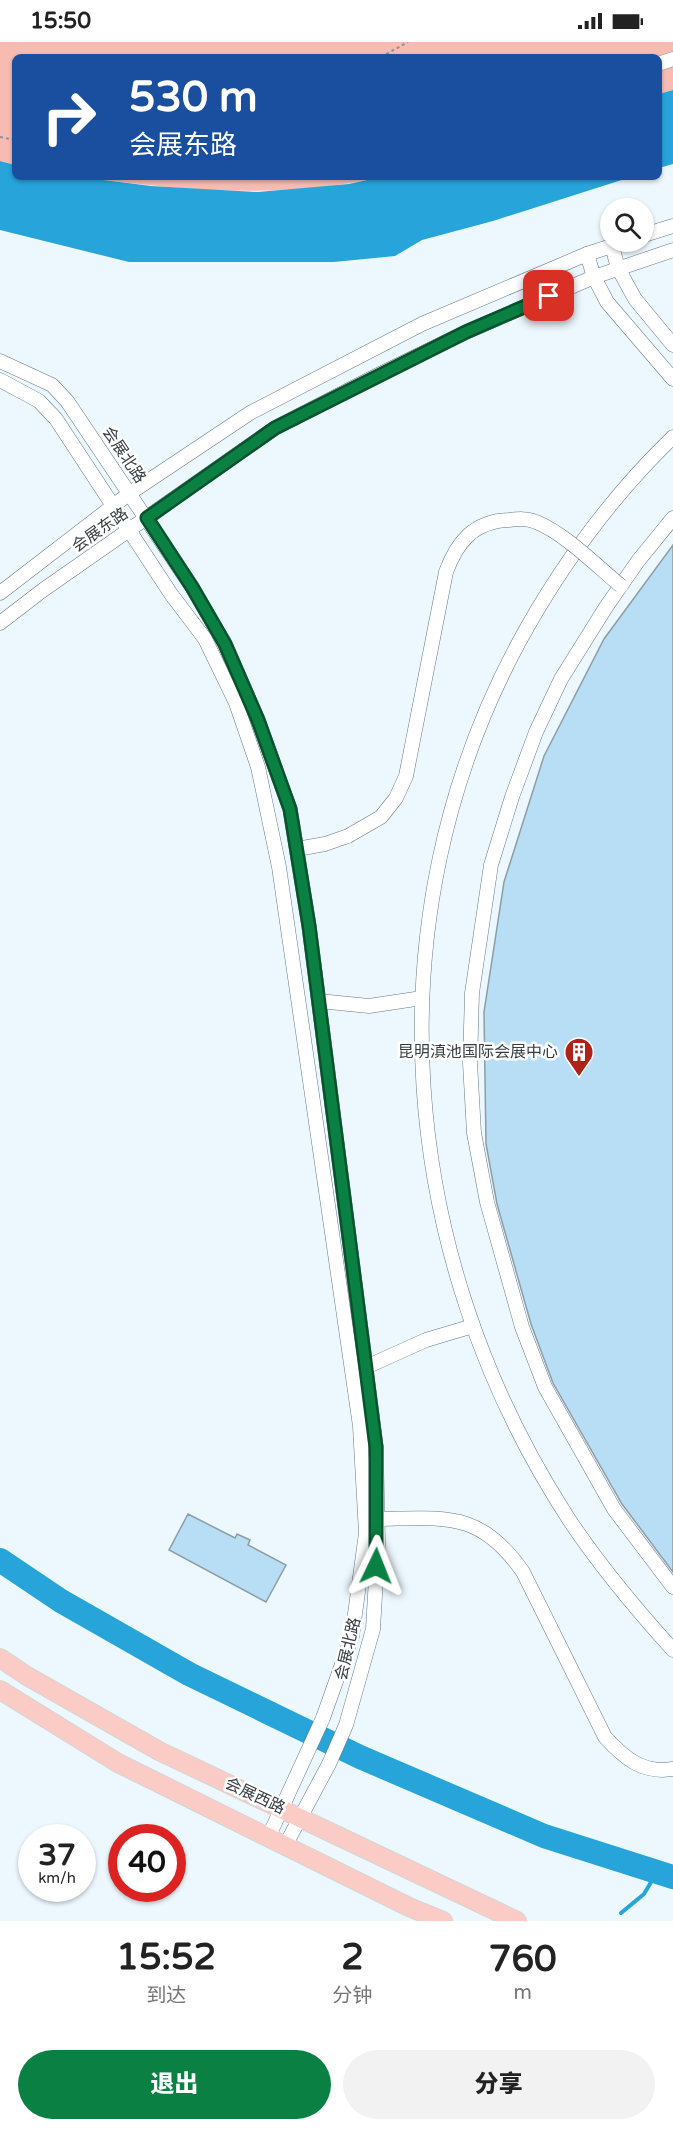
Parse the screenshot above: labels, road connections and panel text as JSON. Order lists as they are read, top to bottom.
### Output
{
  "streets": {
    "main road": ["会展西路"],
    "street": ["会展北路", "会展东路"]
  },
  "crossings": [
    ["会展北路", "会展东路"],
    ["会展北路", "会展西路"]
  ],
  "places": {
    "building": ["昆明滇池国际会展中心"]
  },
  "page": {
    "status": "15:50",
    "turn": ["530 m", "会展东路"],
    "speed": "37 km/h",
    "limit": "40",
    "eta": [
      "15:52",
      "到达",
      "2",
      "分钟",
      "760",
      "m"
    ],
    "buttons": ["退出", "分享"]
  }
}
